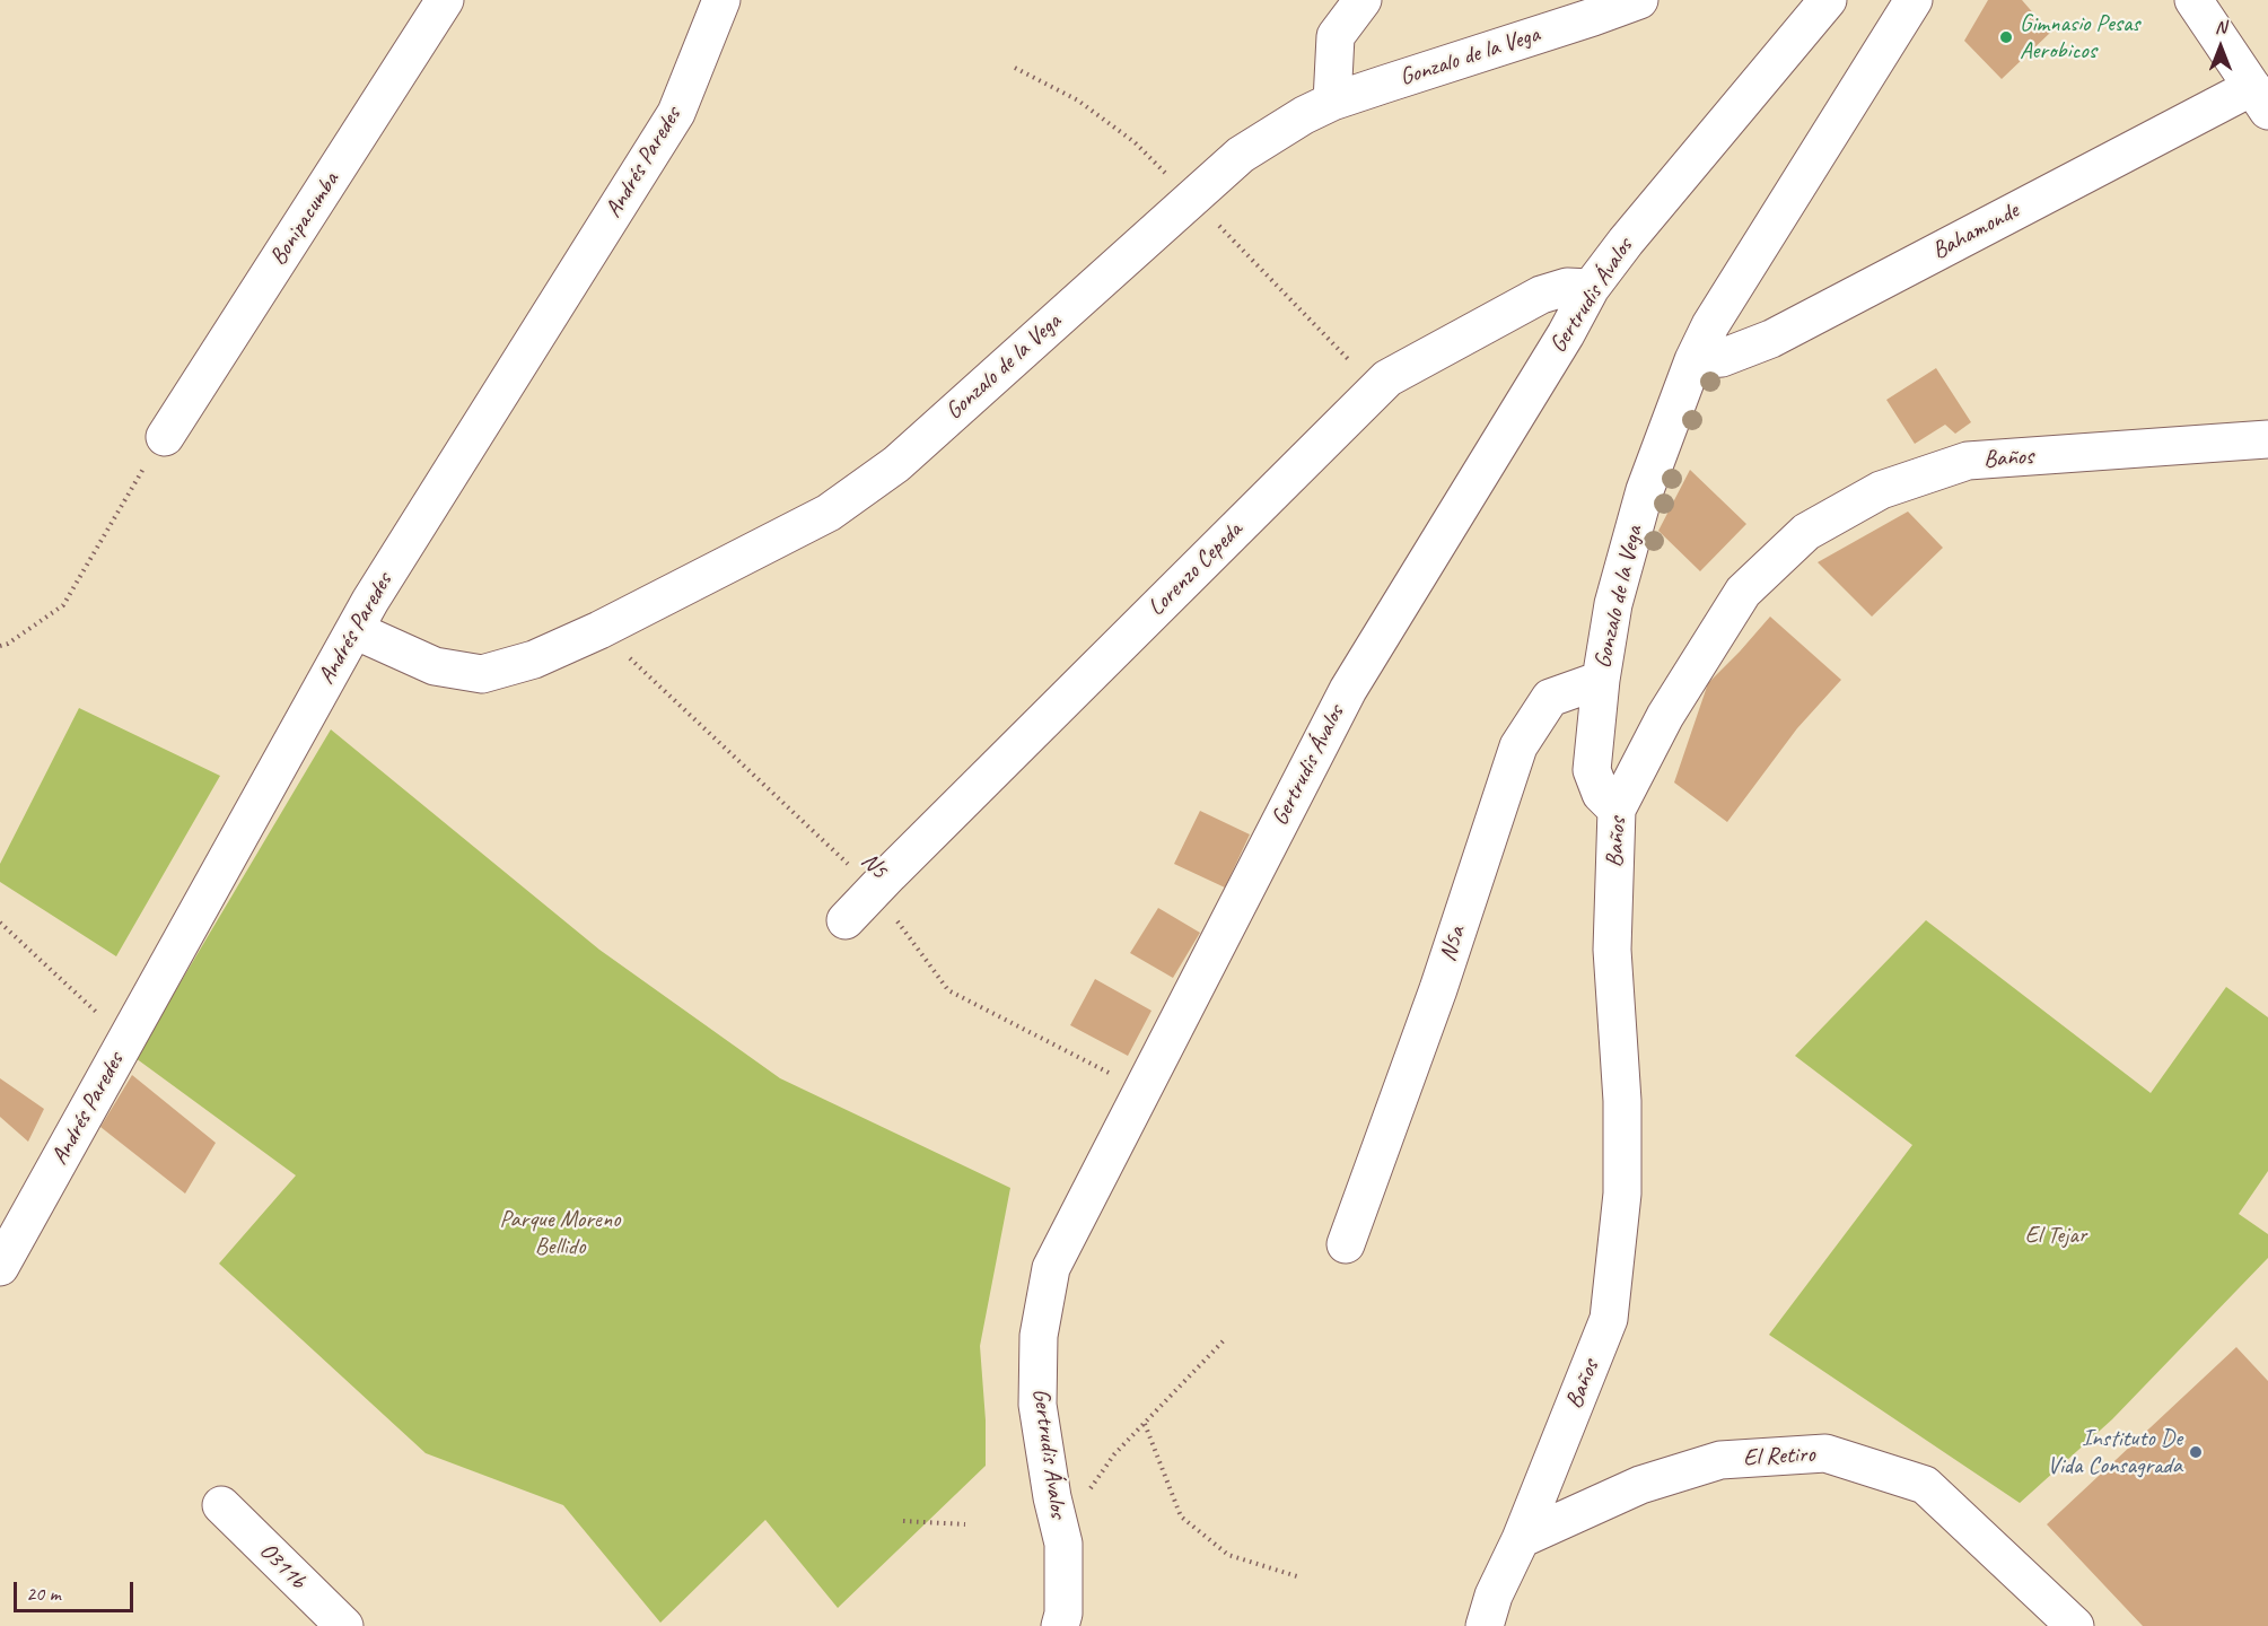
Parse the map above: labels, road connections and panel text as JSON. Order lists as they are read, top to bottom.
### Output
{
  "streets": {
    "street": [
      "Gonzalo de la Vega",
      "Andrés Paredes",
      "Bonipacumba",
      "Bahamonde",
      "Gertrudis Ávalos",
      "Baños",
      "Lorenzo Cepeda",
      "N5a",
      "El Retiro",
      "O311b"
    ],
    "path": ["N5"]
  },
  "crossings": [
    ["Gonzalo de la Vega", "Andrés Paredes"],
    ["Gonzalo de la Vega", "Bahamonde"],
    ["Gonzalo de la Vega", "Baños"],
    ["Gonzalo de la Vega", "N5"],
    ["Gonzalo de la Vega", "N5a"],
    ["Gertrudis Ávalos", "Lorenzo Cepeda"],
    ["Gertrudis Ávalos", "N5"],
    ["Baños", "El Retiro"],
    ["Lorenzo Cepeda", "N5"]
  ],
  "parks": ["Parque Moreno Bellido", "El Tejar"],
  "places": ["Gimnasio Pesas Aerobicos", "Instituto De Vida Consagrada"],
  "scale_bar": "20 m",
  "north": "top"
}
